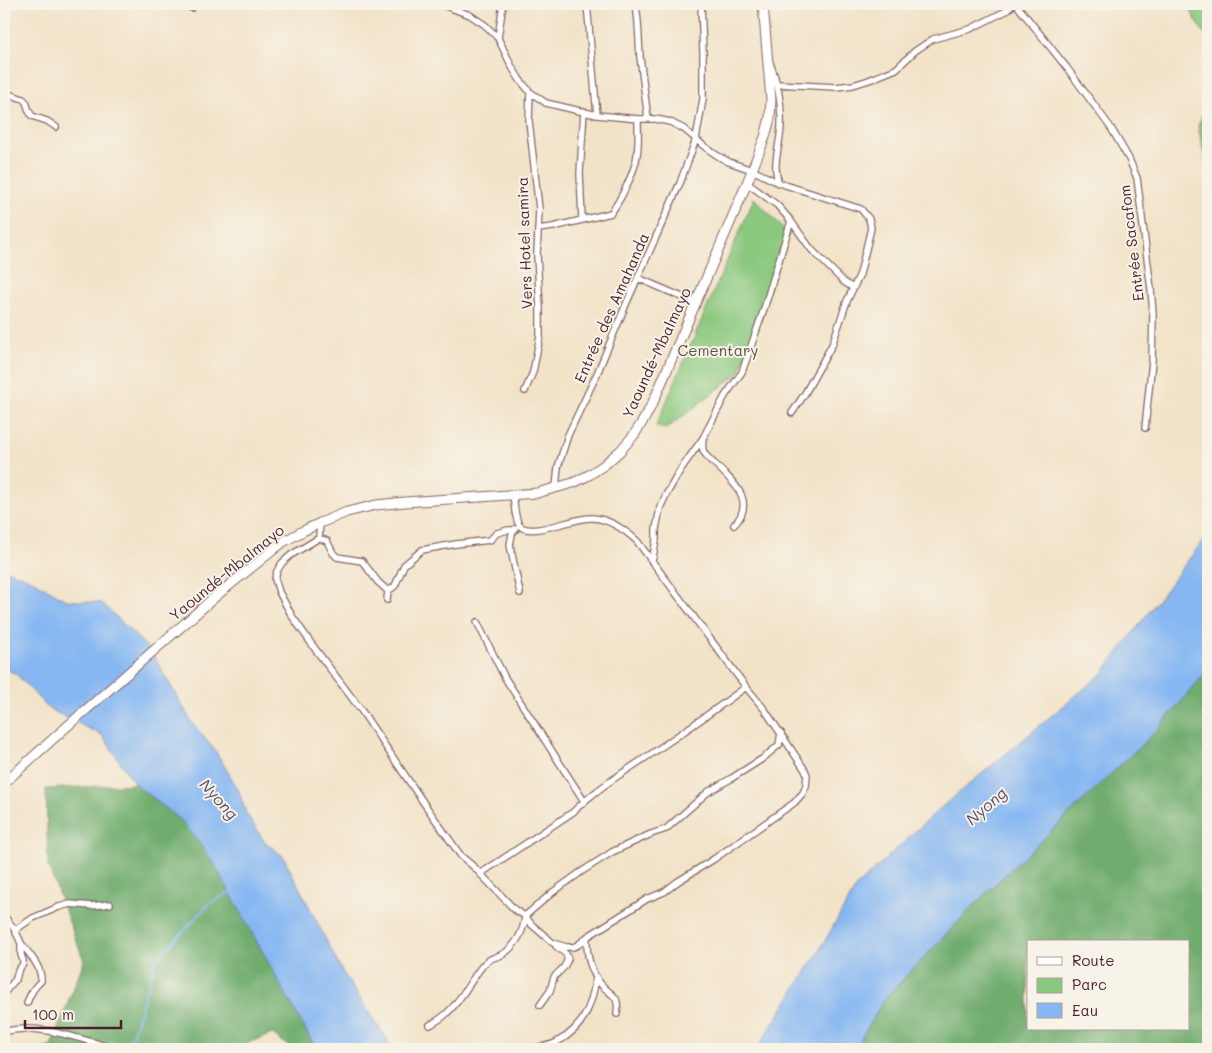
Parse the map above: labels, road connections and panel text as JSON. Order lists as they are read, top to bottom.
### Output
{
  "streets": {
    "highway": ["Yaoundé-Mbalmayo"],
    "street": ["Vers Hotel samira", "Entrée Sacafom", "Entrée des Amahanda"]
  },
  "crossings": [
    ["Entrée des Amahanda", "Yaoundé-Mbalmayo"]
  ],
  "water": ["Nyong"],
  "parks": ["Cementary"],
  "legend": ["Route", "Parc", "Eau"],
  "scale_bar": "100 m"
}
